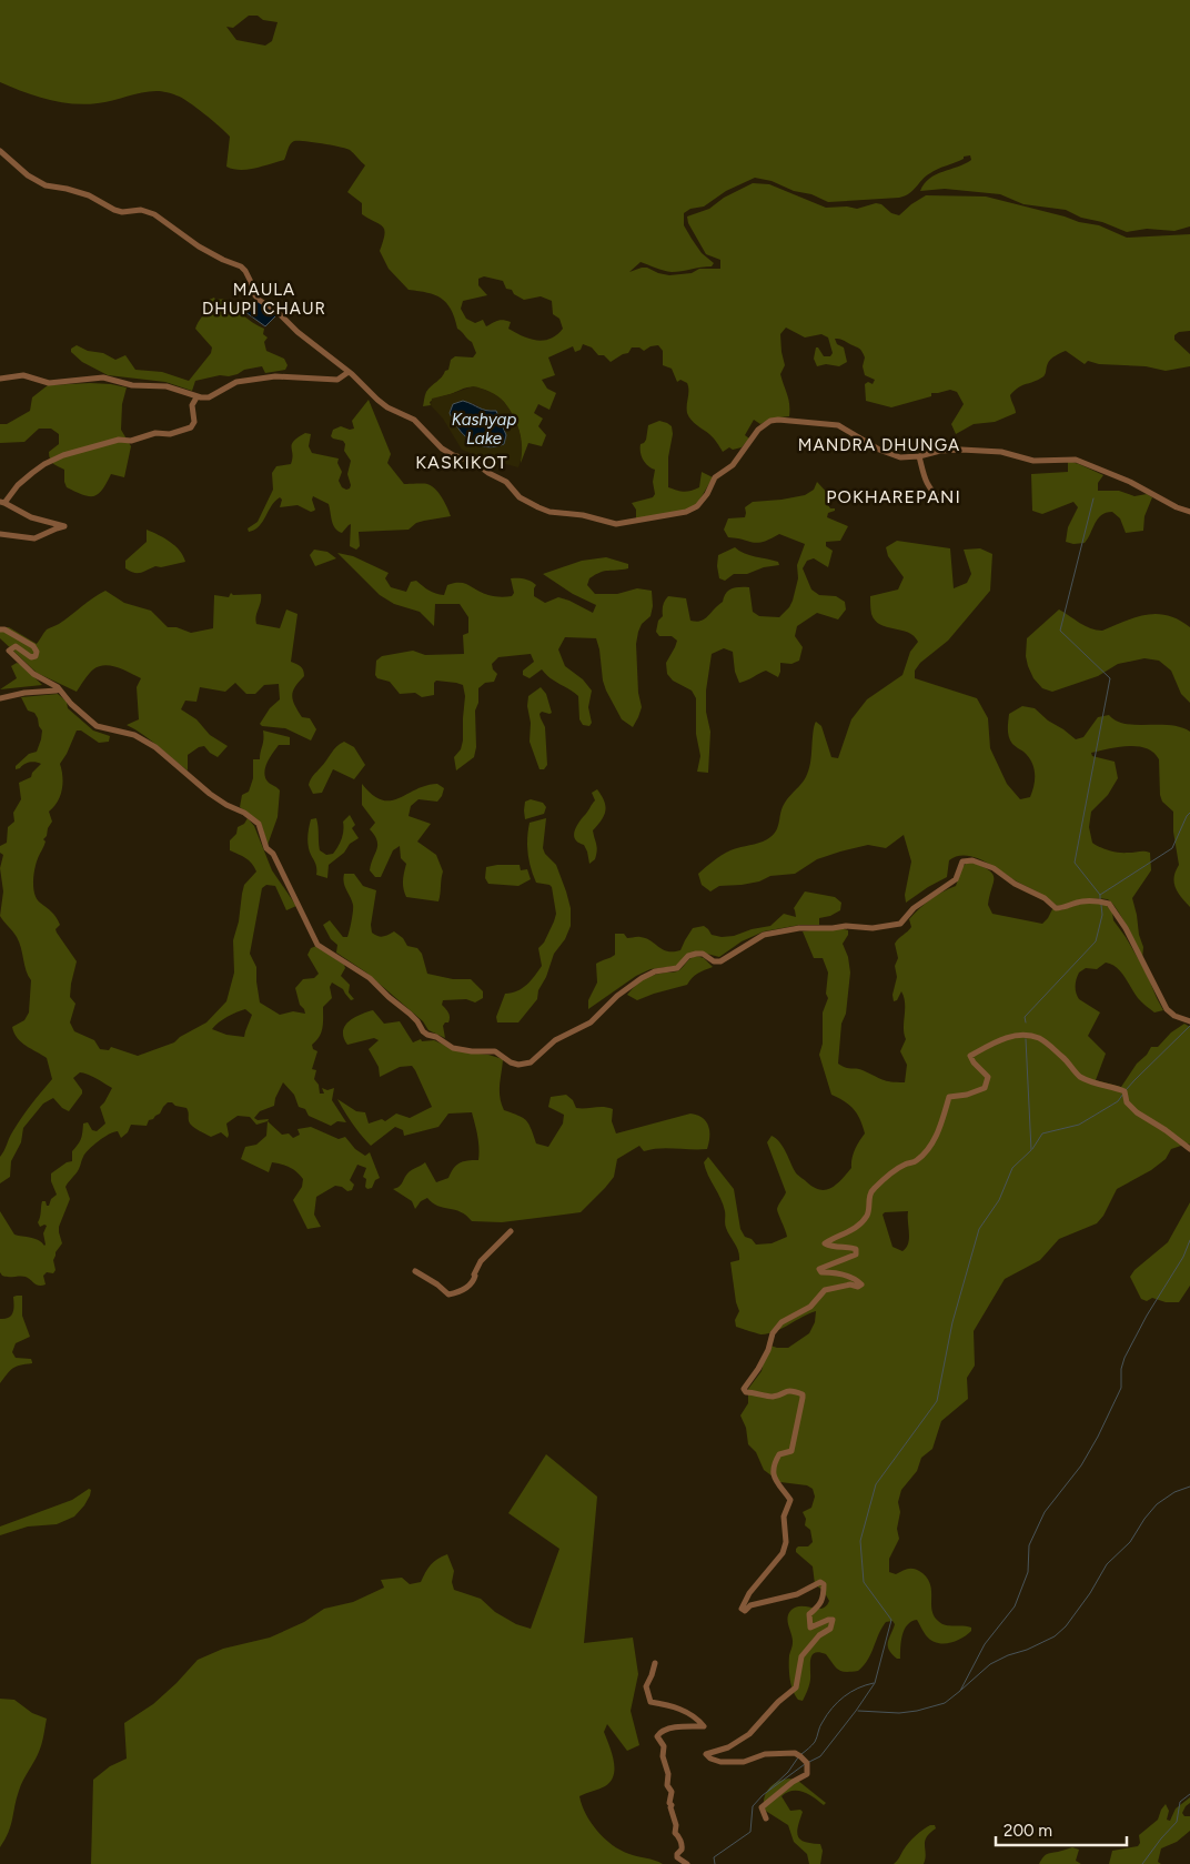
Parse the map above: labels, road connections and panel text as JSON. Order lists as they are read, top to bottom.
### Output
{
  "districts": [
    "MAULA DHUPI CHAUR",
    "MANDRA DHUNGA",
    "KASKIKOT",
    "POKHAREPANI"
  ],
  "water": ["Kashyap Lake"],
  "scale_bar": "200 m"
}
